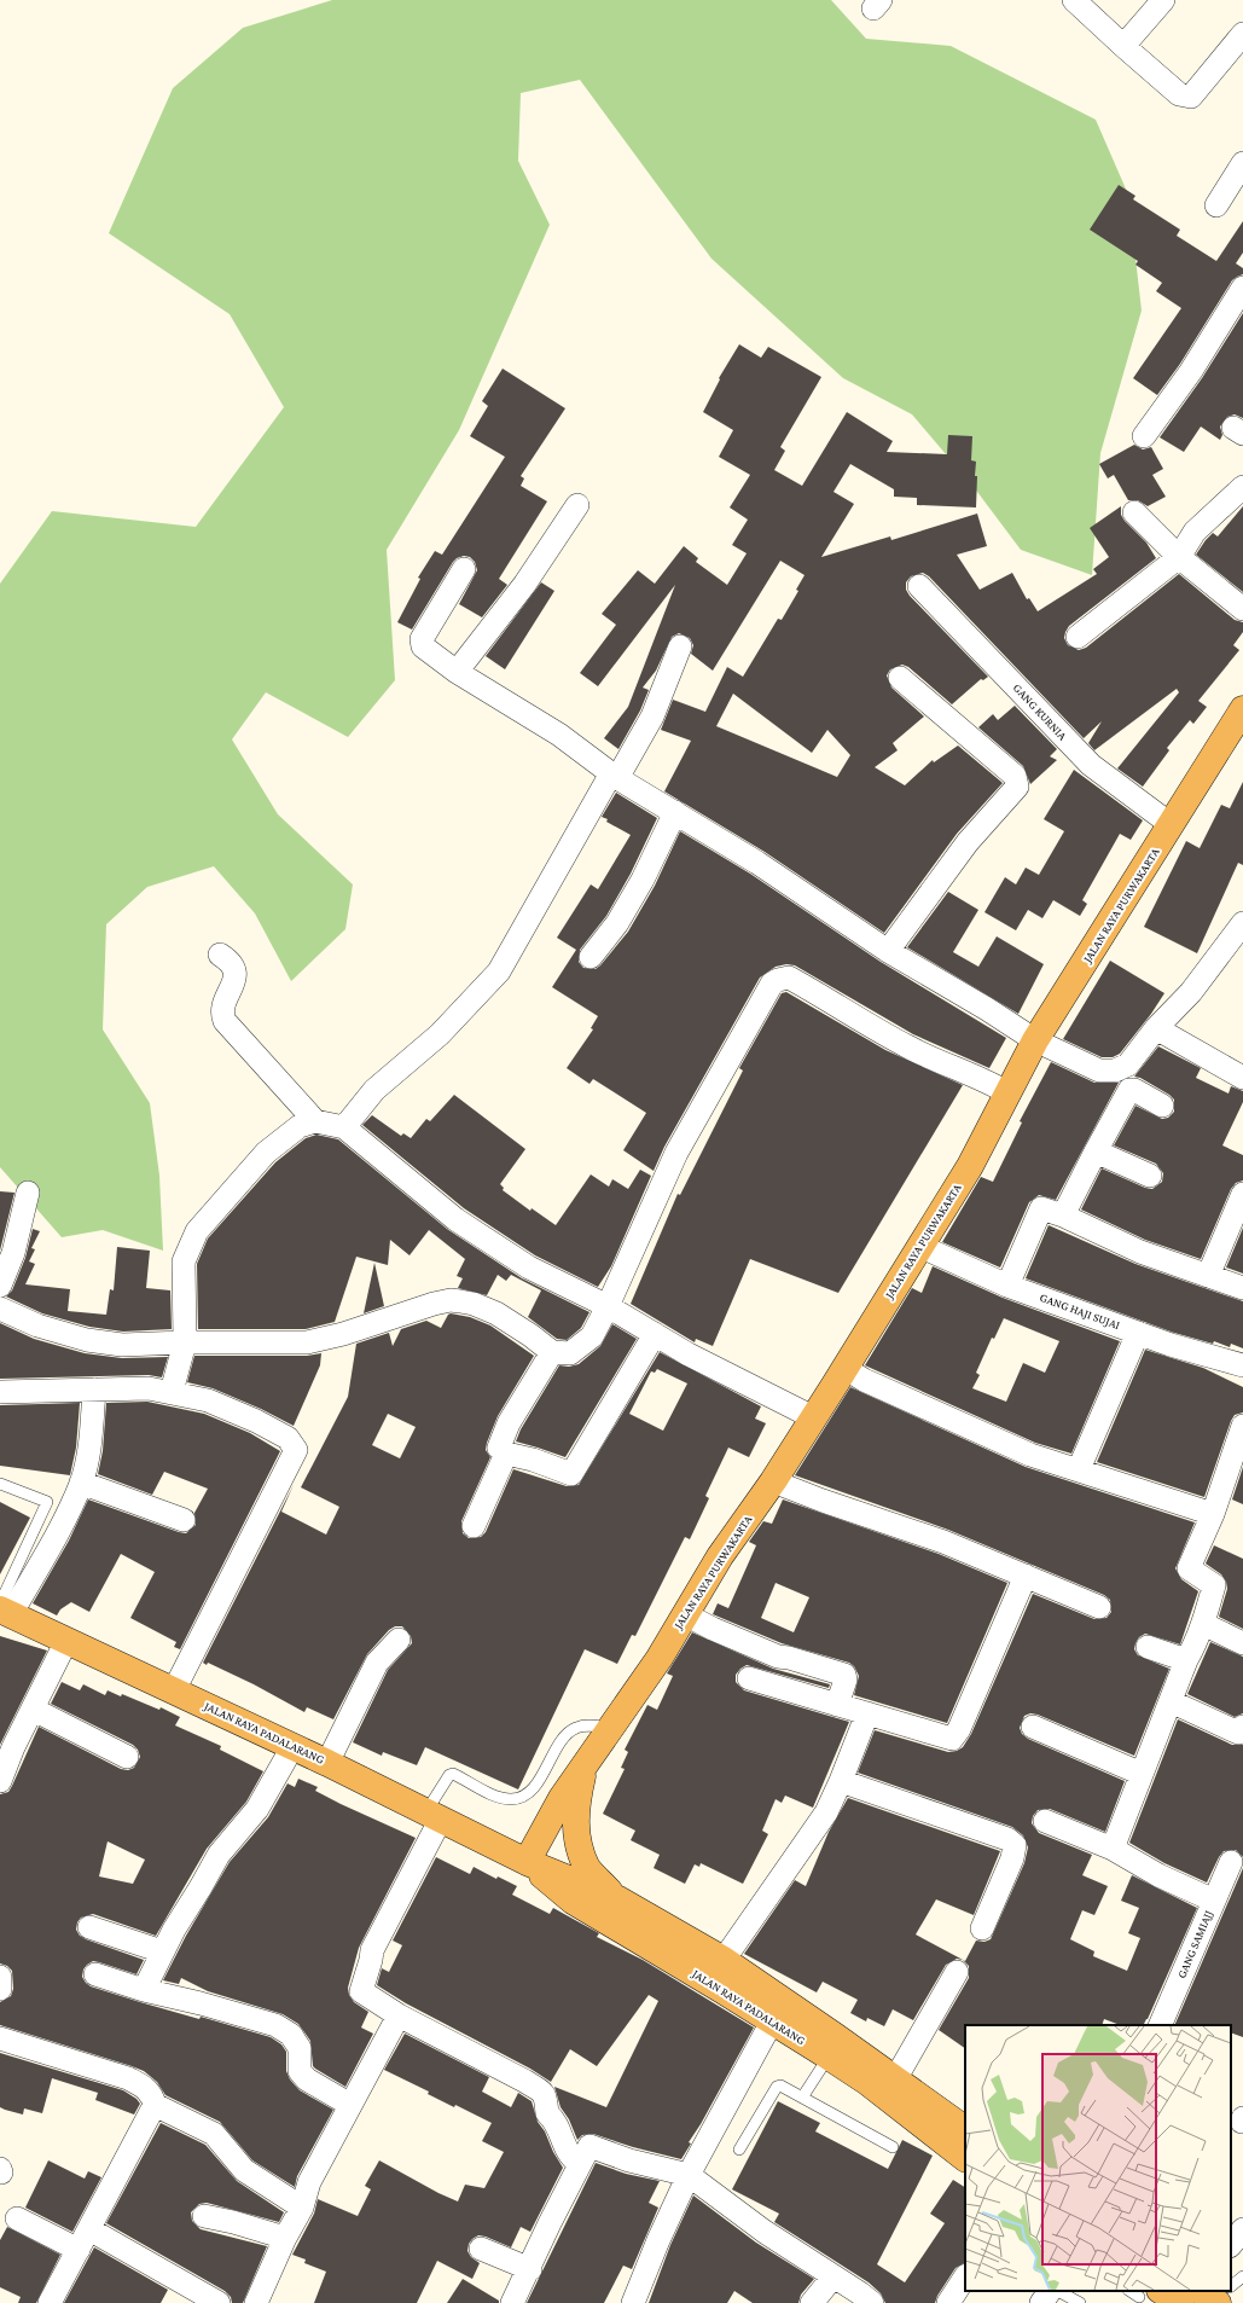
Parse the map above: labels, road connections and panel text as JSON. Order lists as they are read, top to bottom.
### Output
{
  "streets": {
    "highway": ["JALAN RAYA PURWAKARTA", "JALAN RAYA PADALARANG"],
    "street": ["GANG KURNIA", "GANG HAJI SUJAI", "GANG SAMIAJJ"]
  },
  "crossings": [
    ["GANG KURNIA", "JALAN RAYA PURWAKARTA"],
    ["JALAN RAYA PURWAKARTA", "GANG HAJI SUJAI"],
    ["JALAN RAYA PURWAKARTA", "JALAN RAYA PADALARANG"]
  ]
}
